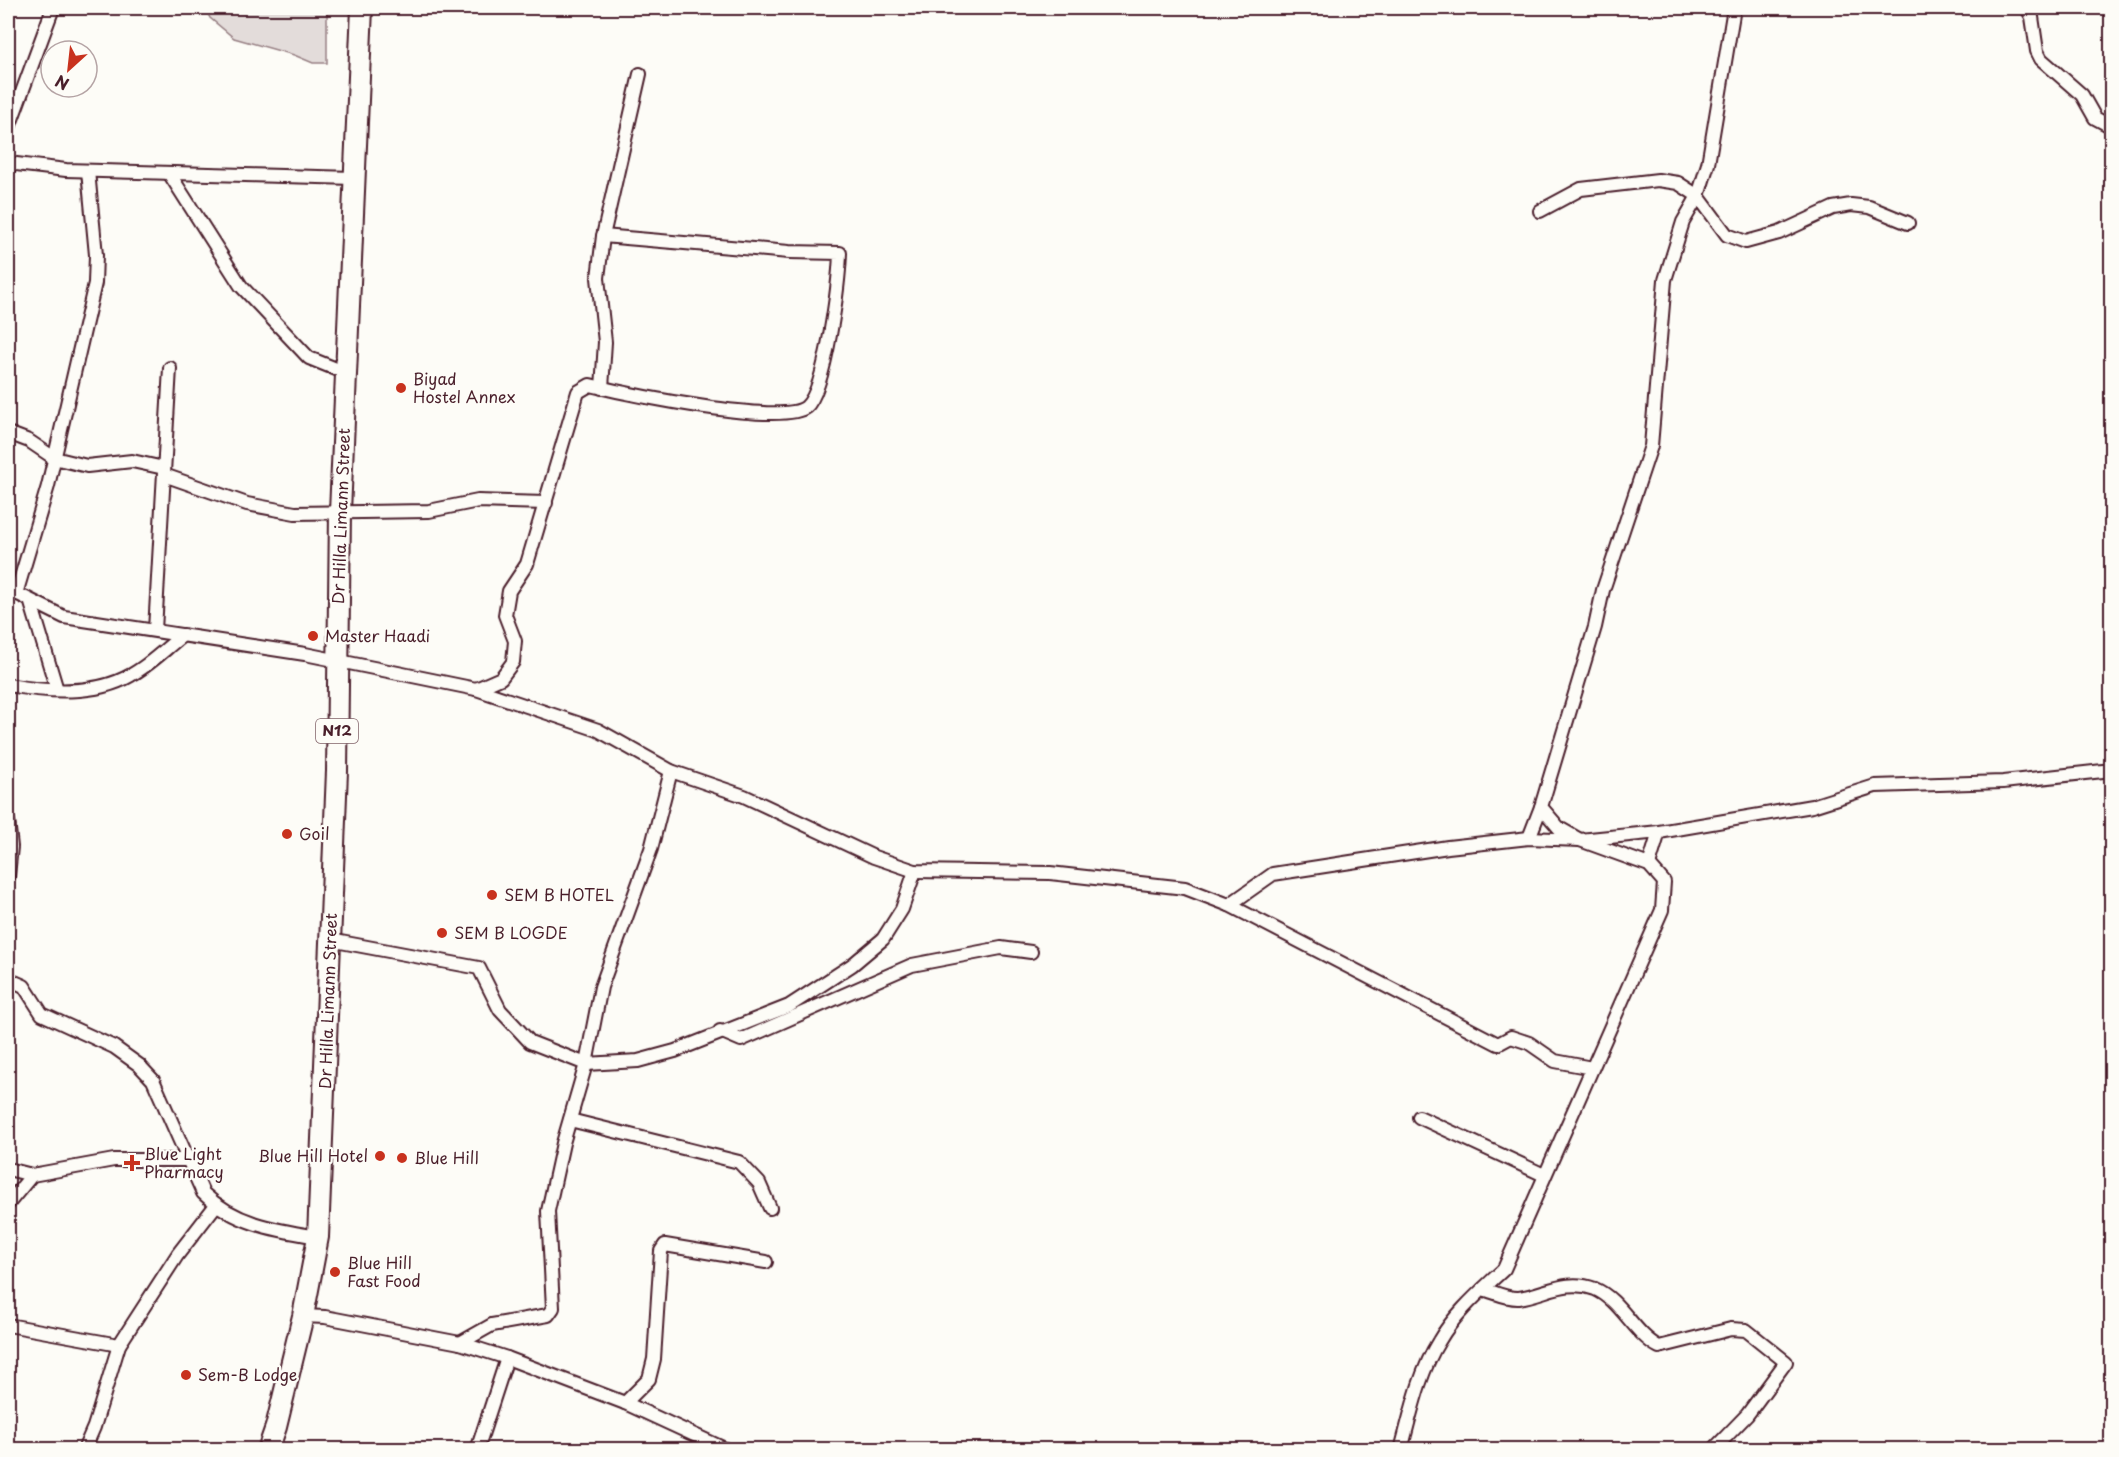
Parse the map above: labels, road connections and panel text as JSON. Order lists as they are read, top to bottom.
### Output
{
  "streets": {
    "highway": ["Dr Hilla Limann Street", "N12"]
  },
  "places": {
    "other": [
      "Biyad Hostel Annex",
      "Master Haadi",
      "Goil",
      "SEM B HOTEL",
      "SEM B LOGDE",
      "Blue Hill Hotel",
      "Blue Hill",
      "Blue Hill Fast Food",
      "Sem-B Lodge"
    ],
    "health": ["Blue Light Pharmacy"]
  },
  "north": "bottom left"
}
